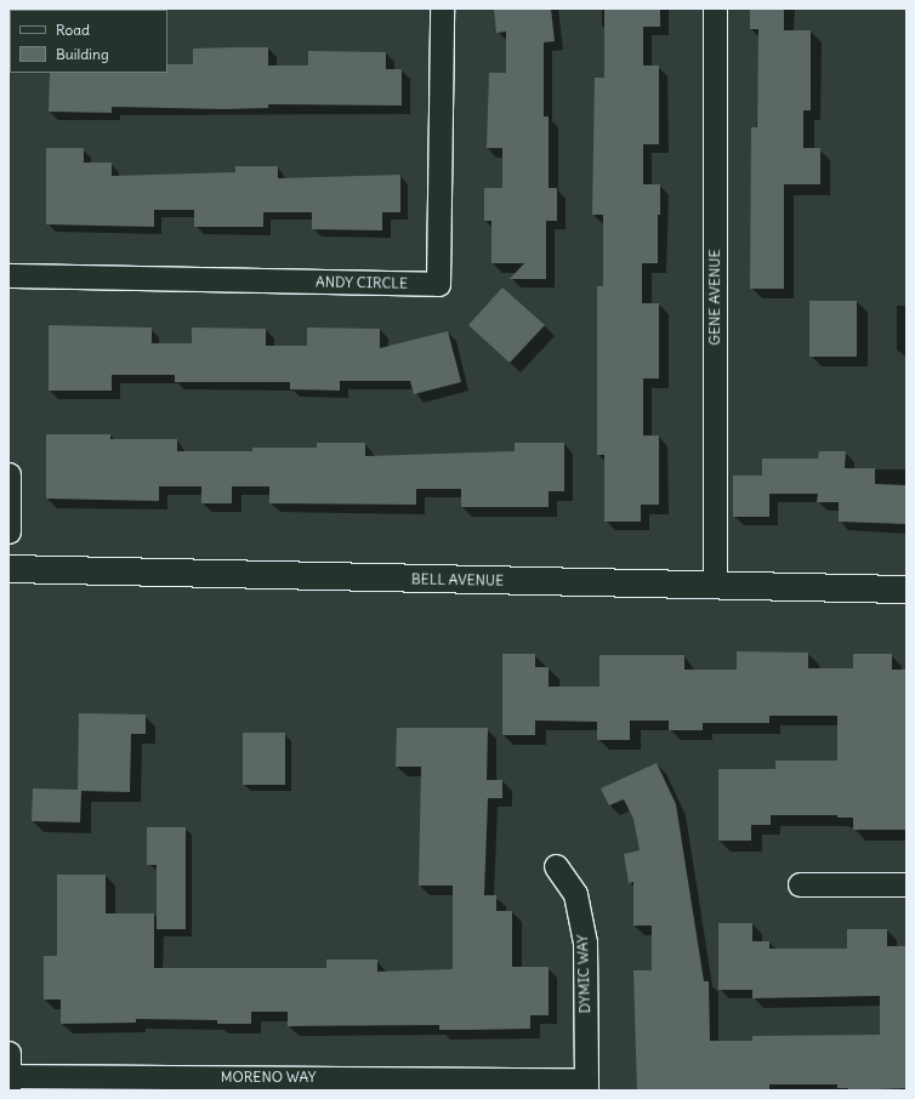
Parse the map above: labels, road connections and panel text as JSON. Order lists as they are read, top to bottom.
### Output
{
  "streets": {
    "main road": ["BELL AVENUE"],
    "street": [
      "ANDY CIRCLE",
      "GENE AVENUE",
      "DYMIC WAY",
      "MORENO WAY"
    ]
  },
  "crossings": [
    ["GENE AVENUE", "BELL AVENUE"],
    ["DYMIC WAY", "MORENO WAY"]
  ],
  "legend": ["Road", "Building"]
}
